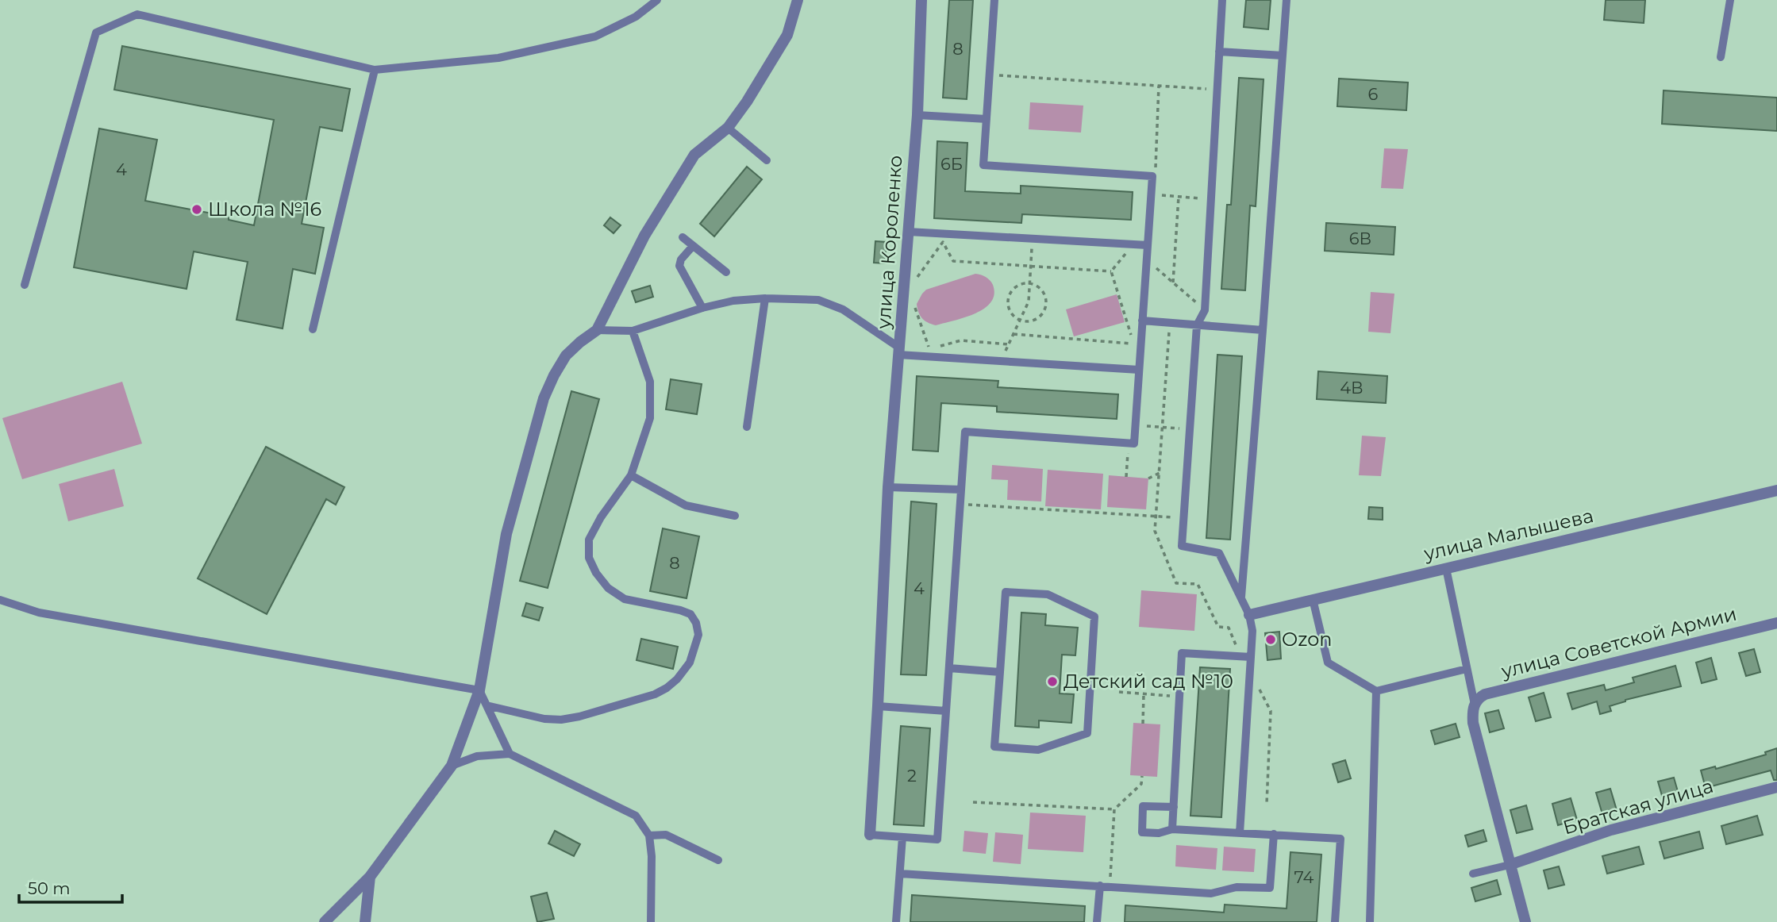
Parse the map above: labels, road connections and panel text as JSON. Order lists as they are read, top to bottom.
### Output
{
  "streets": {
    "street": [
      "улица Короленко",
      "улица Малышева",
      "улица Советской Армии",
      "Братская улица"
    ]
  },
  "places": ["Школа №16", "Ozon", "Детский сад №10"],
  "house_numbers": [
    "8",
    "6",
    "6Б",
    "4",
    "6В",
    "4В",
    "8",
    "4",
    "2",
    "74"
  ],
  "scale_bar": "50 m"
}
